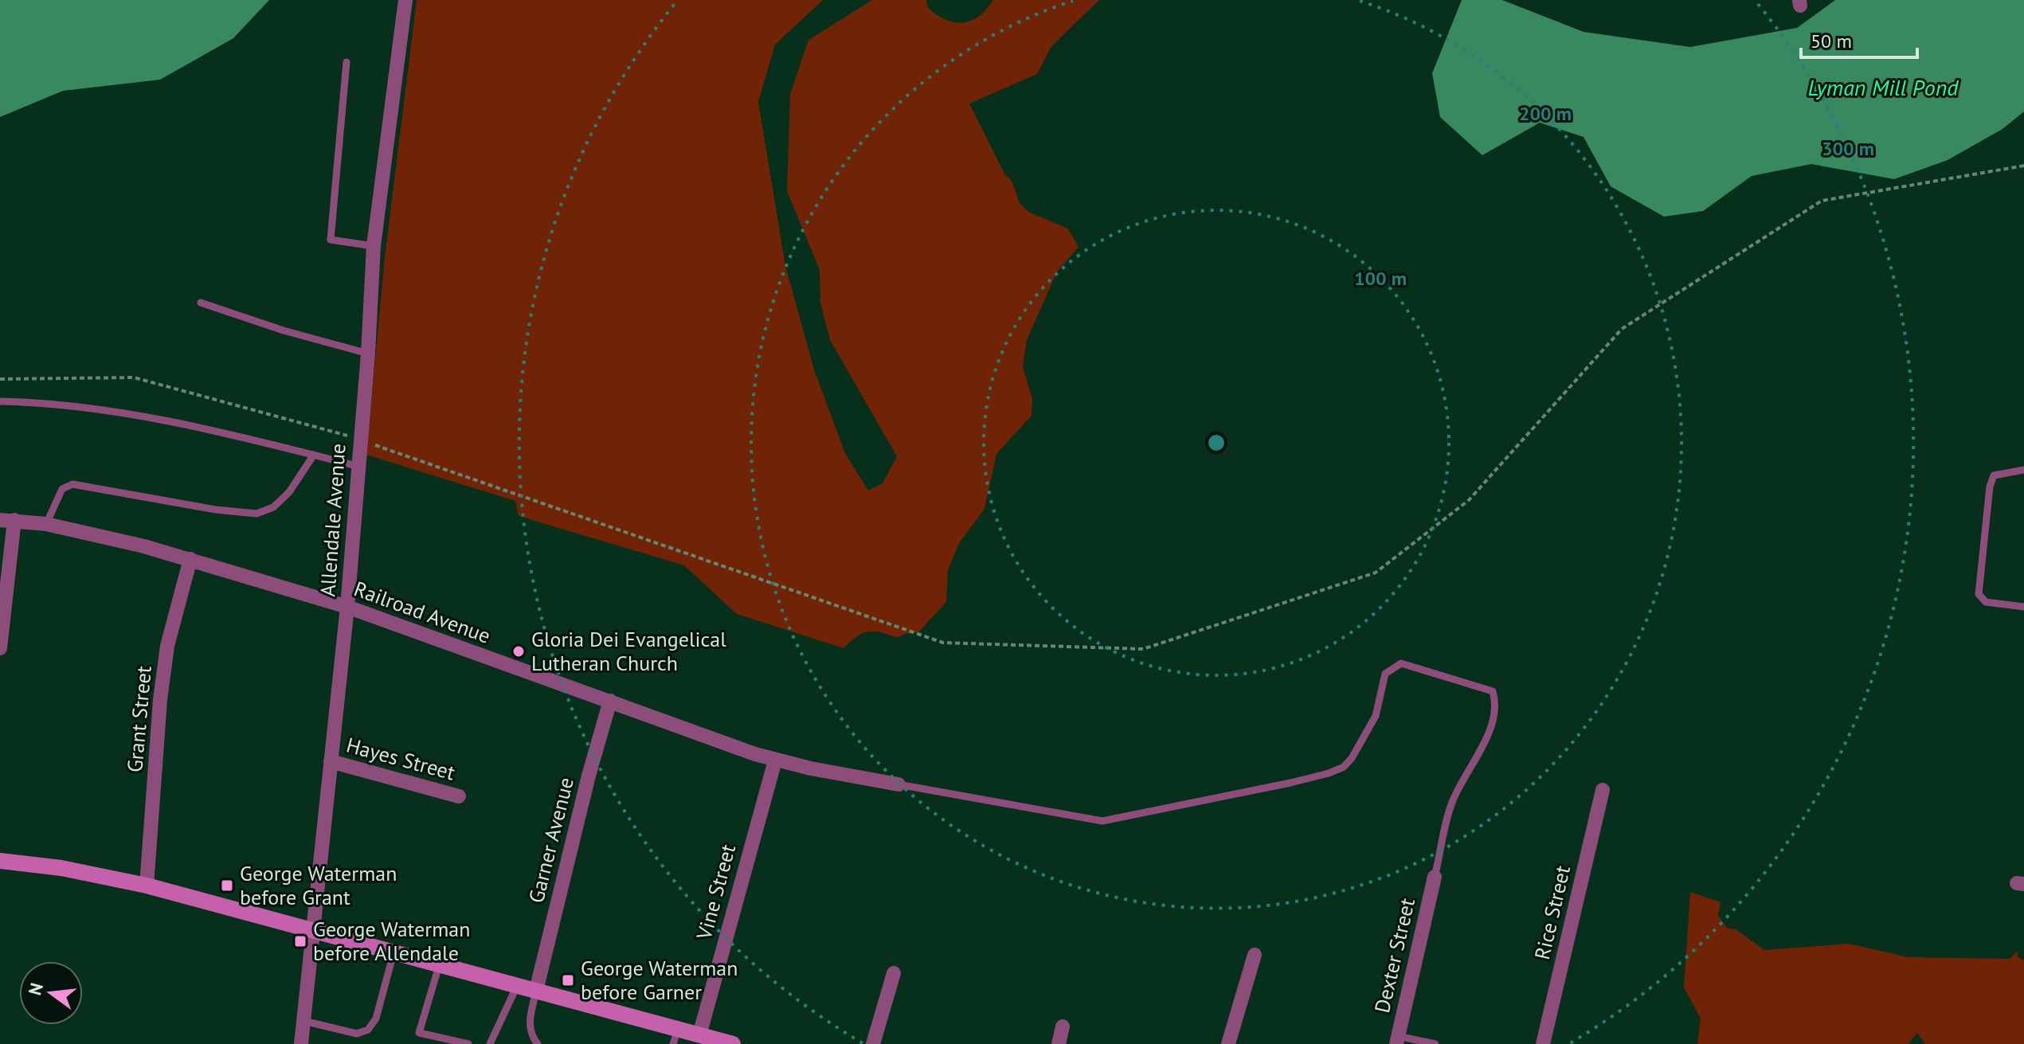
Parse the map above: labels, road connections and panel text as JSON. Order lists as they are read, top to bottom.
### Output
{
  "streets": {
    "street": [
      "Allendale Avenue",
      "Railroad Avenue",
      "Grant Street",
      "Hayes Street",
      "Garner Avenue",
      "Vine Street",
      "Rice Street",
      "Dexter Street"
    ]
  },
  "crossings": [
    ["Allendale Avenue", "Railroad Avenue"],
    ["Allendale Avenue", "Hayes Street"],
    ["Railroad Avenue", "Grant Street"],
    ["Railroad Avenue", "Garner Avenue"],
    ["Railroad Avenue", "Vine Street"]
  ],
  "water": ["Lyman Mill Pond"],
  "places": {
    "other": ["Gloria Dei Evangelical Lutheran Church"],
    "transit": ["George Waterman before Grant", "George Waterman before Allendale", "George Waterman before Garner"]
  },
  "scale_bar": "50 m",
  "north": "left",
  "rings": ["200 m", "300 m", "100 m"]
}
